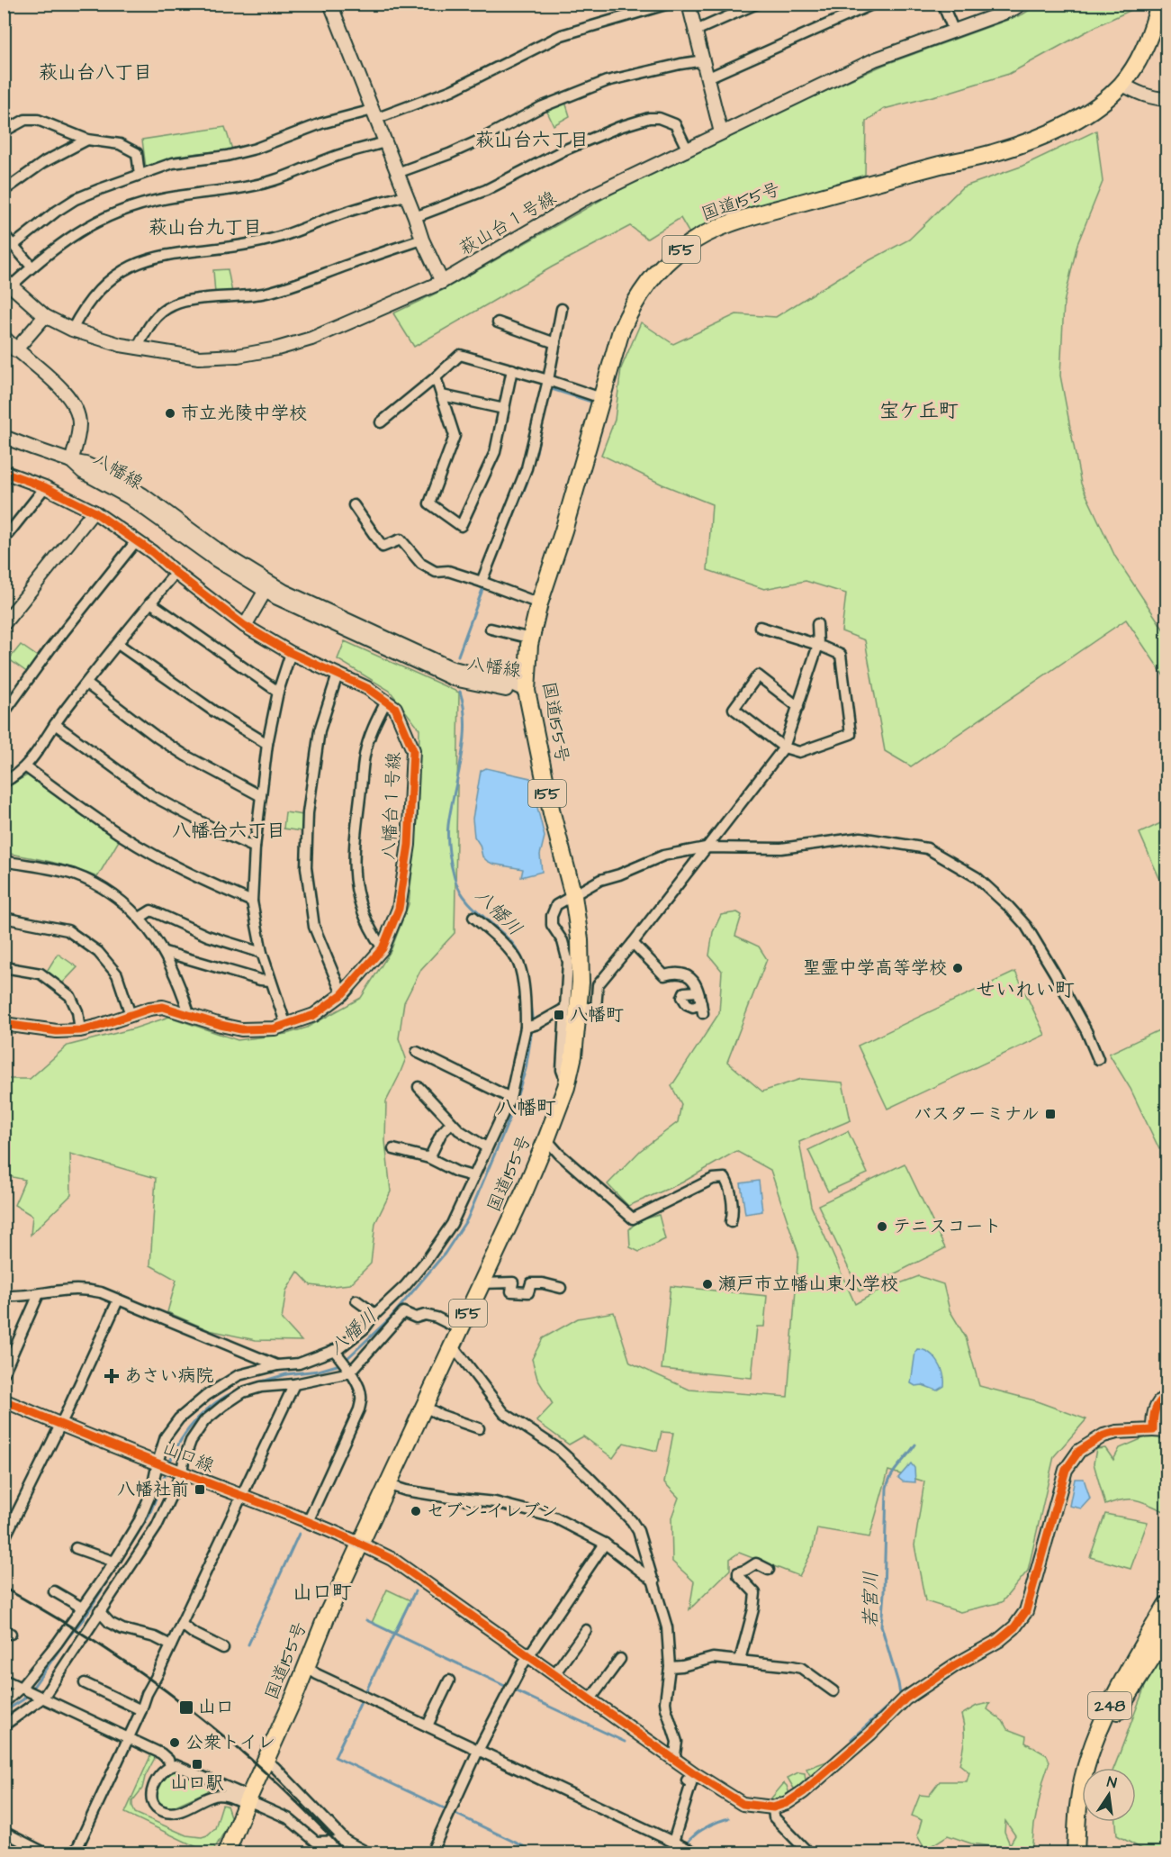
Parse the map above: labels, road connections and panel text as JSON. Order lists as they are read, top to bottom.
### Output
{
  "streets": {
    "highway": ["国道155号", "155", "248"],
    "street": [
      "萩山台１号線",
      "八幡線",
      "八幡台１号線",
      "山口線"
    ]
  },
  "crossings": [
    ["国道155号", "八幡線"],
    ["国道155号", "山口線"]
  ],
  "districts": [
    "萩山台八丁目",
    "萩山台六丁目",
    "萩山台九丁目",
    "宝ケ丘町",
    "八幡台六丁目",
    "せいれい町",
    "八幡町",
    "山口町"
  ],
  "water": ["八幡川", "若宮川"],
  "places": {
    "other": [
      "市立光陵中学校",
      "聖霊中学高等学校",
      "テニスコート",
      "瀬戸市立幡山東小学校",
      "セブン-イレブン",
      "公衆トイレ"
    ],
    "transit": [
      "八幡町",
      "バスターミナル",
      "八幡社前",
      "山口",
      "山口駅"
    ],
    "health": ["あさい病院"]
  },
  "north": "top"
}
